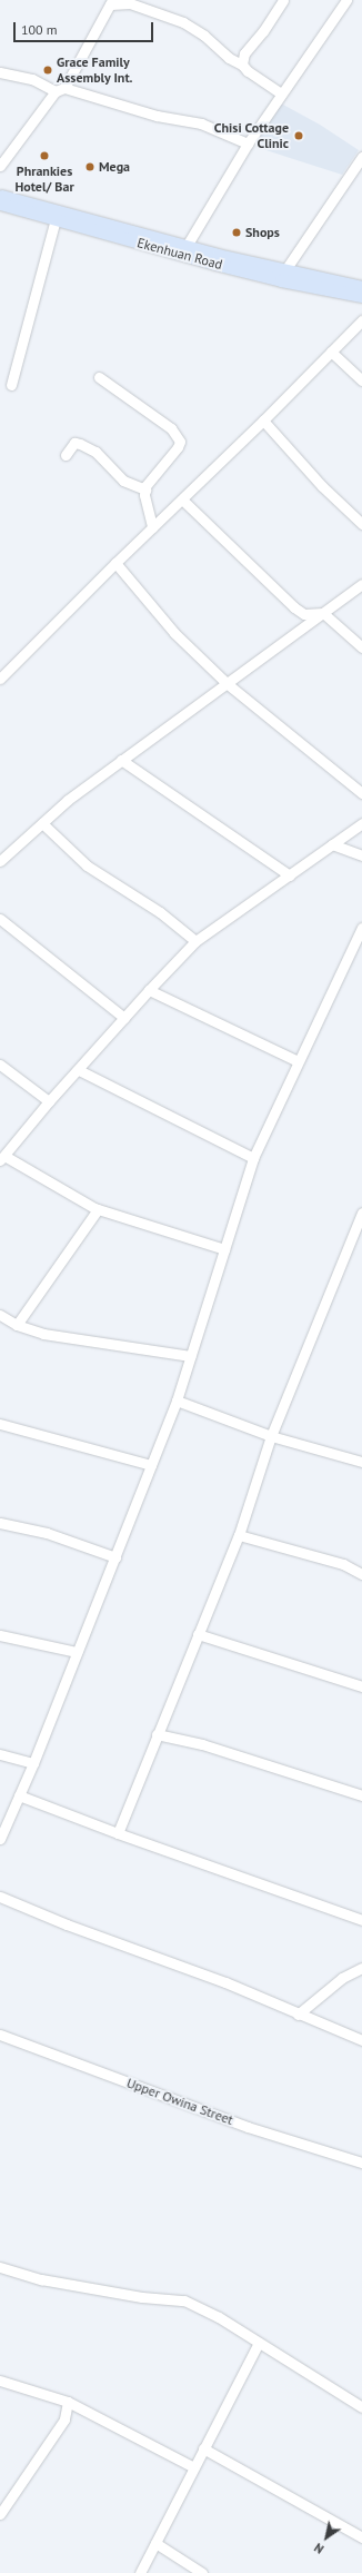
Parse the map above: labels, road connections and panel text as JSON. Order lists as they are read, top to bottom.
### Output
{
  "streets": {
    "main road": ["Ekenhuan Road"],
    "street": ["Upper Owina Street"]
  },
  "places": [
    "Grace Family Assembly Int.",
    "Chisi Cottage Clinic",
    "Phrankies Hotel/ Bar",
    "Mega",
    "Shops"
  ],
  "scale_bar": "100 m",
  "north": "bottom left"
}
